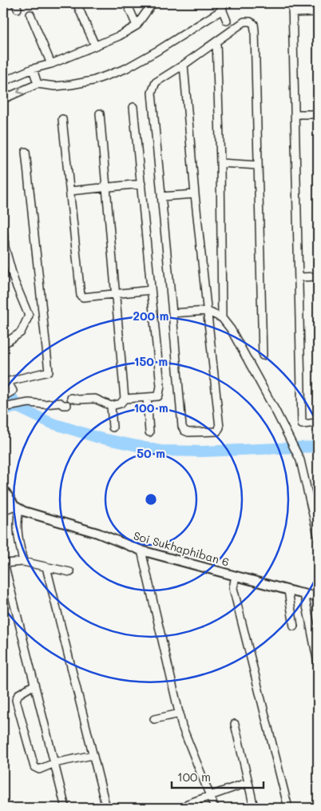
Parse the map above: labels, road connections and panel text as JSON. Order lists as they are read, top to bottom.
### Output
{
  "streets": {
    "street": ["Soi Sukhaphiban 6"]
  },
  "scale_bar": "100 m",
  "rings": [
    "200 m",
    "150 m",
    "100 m",
    "50 m"
  ]
}
